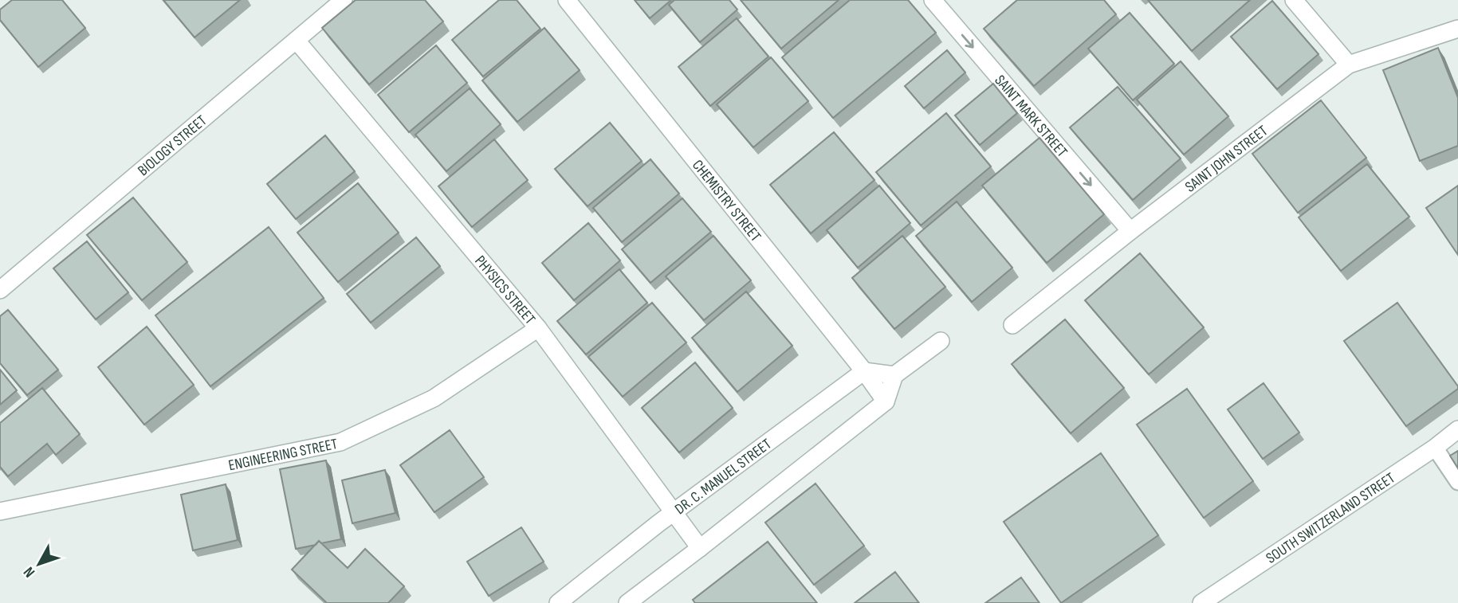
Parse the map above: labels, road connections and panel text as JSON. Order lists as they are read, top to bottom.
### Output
{
  "streets": {
    "street": [
      "SAINT MARK STREET",
      "BIOLOGY STREET",
      "SAINT JOHN STREET",
      "CHEMISTRY STREET",
      "PHYSICS STREET",
      "ENGINEERING STREET",
      "DR. C. MANUEL STREET",
      "SOUTH SWITZERLAND STREET"
    ]
  },
  "crossings": [
    ["SAINT MARK STREET", "SAINT JOHN STREET"],
    ["BIOLOGY STREET", "PHYSICS STREET"],
    ["CHEMISTRY STREET", "DR. C. MANUEL STREET"],
    ["PHYSICS STREET", "ENGINEERING STREET"],
    ["PHYSICS STREET", "DR. C. MANUEL STREET"]
  ],
  "one_way": ["SAINT MARK STREET"],
  "north": "bottom left"
}
